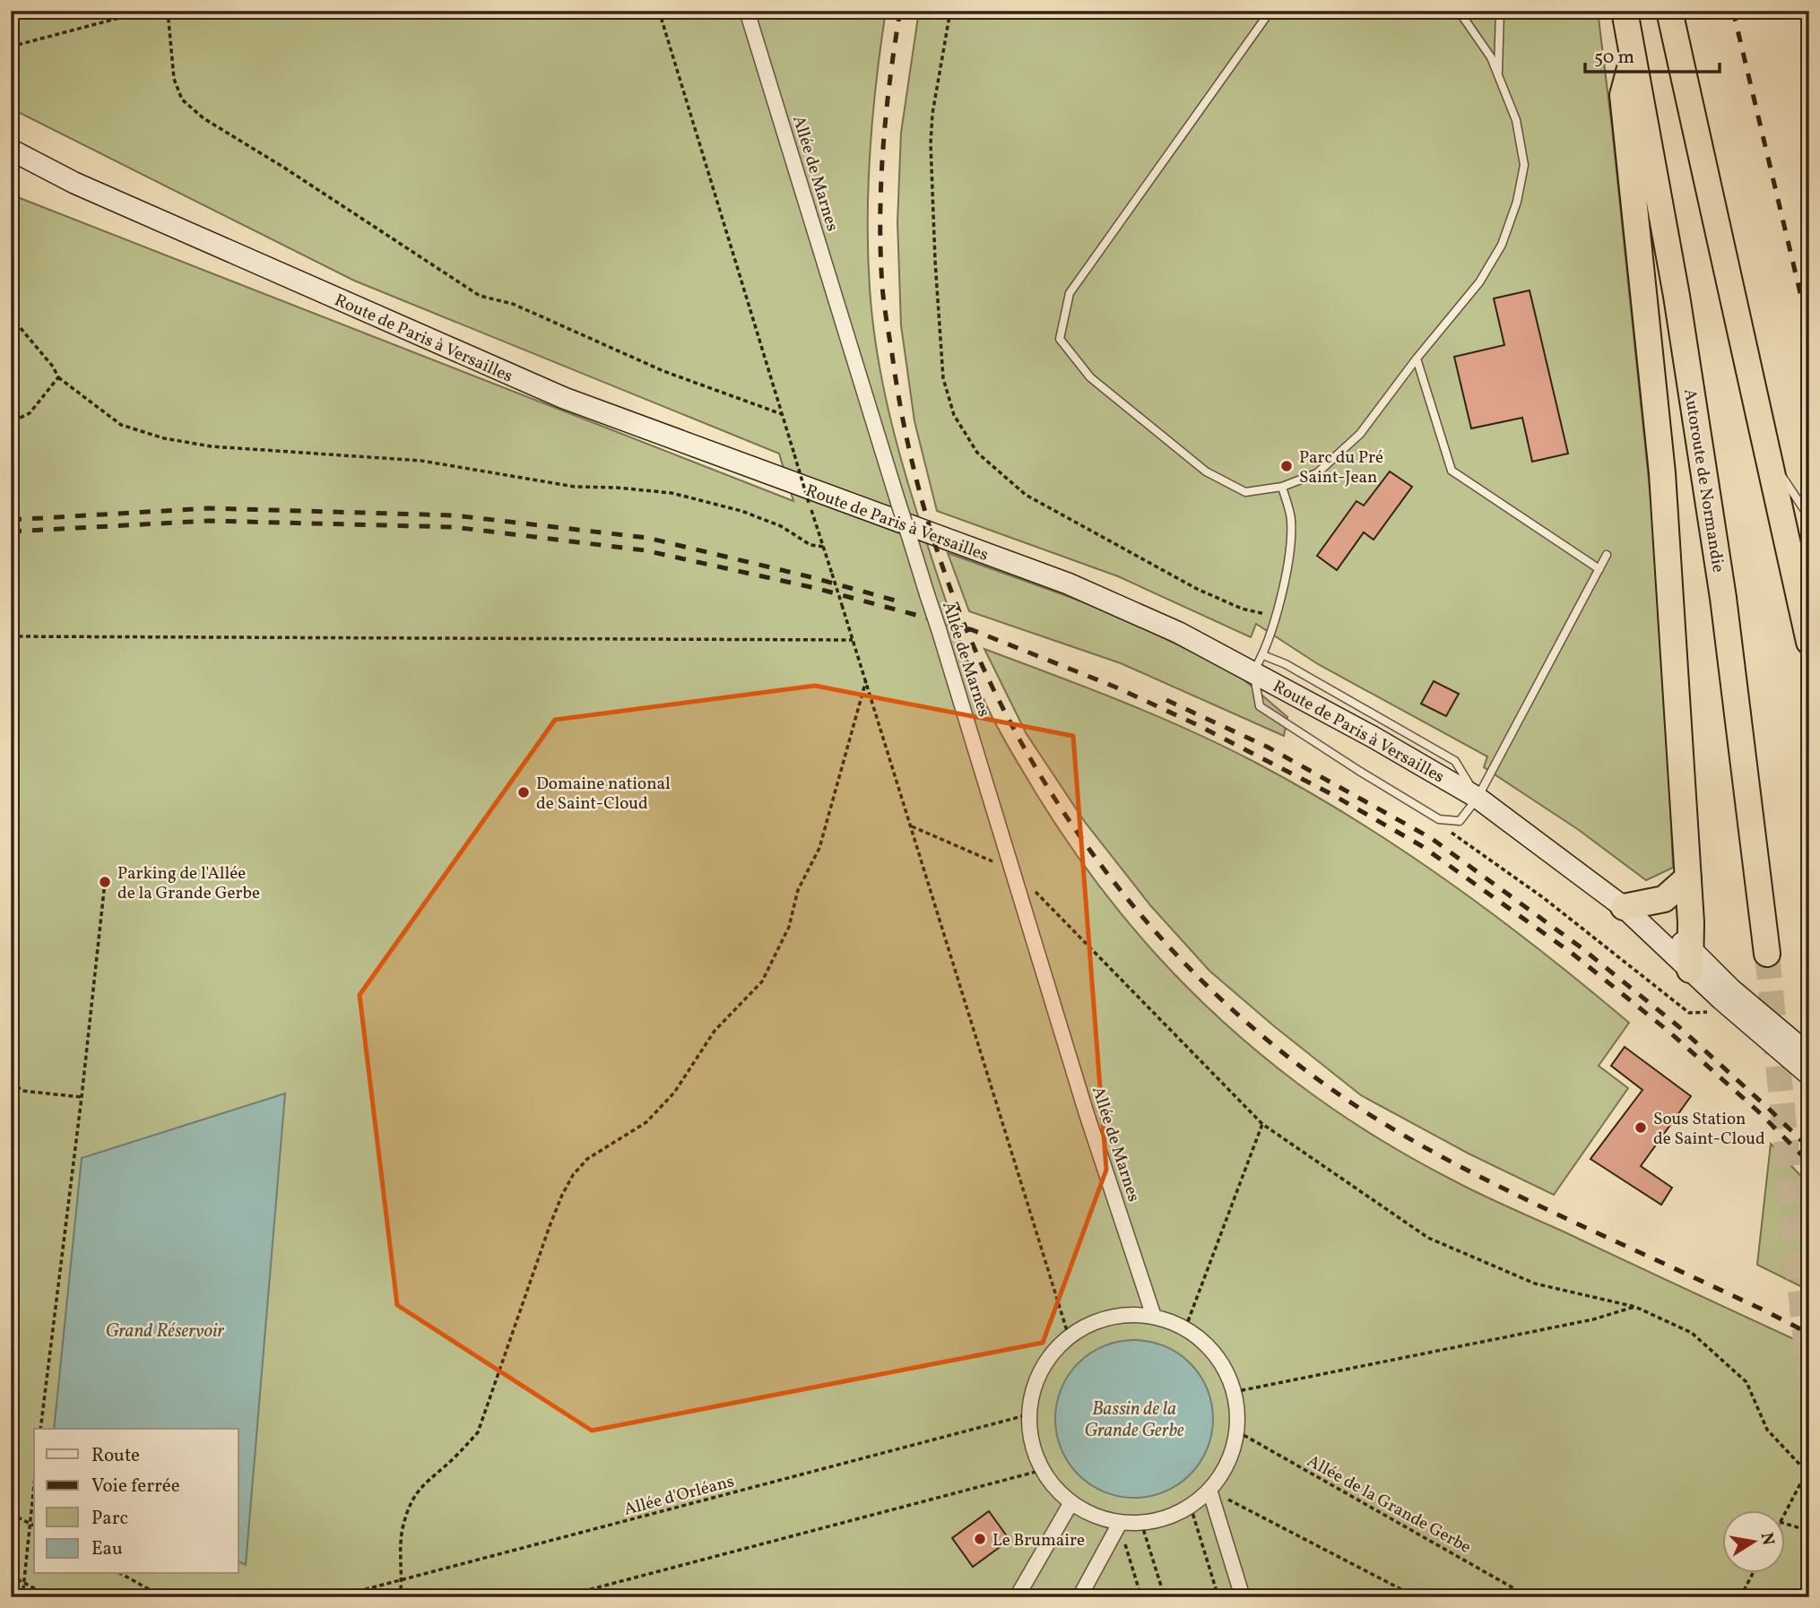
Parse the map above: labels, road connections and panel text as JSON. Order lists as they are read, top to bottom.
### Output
{
  "streets": {
    "highway": ["Autoroute de Normandie"],
    "main road": ["Route de Paris à Versailles"],
    "street": ["Allée de Marnes"],
    "path": ["Allée d'Orléans", "Allée de la Grande Gerbe"]
  },
  "crossings": [
    ["Allée de Marnes", "Allée d'Orléans"],
    ["Allée de Marnes", "Allée de la Grande Gerbe"],
    ["Allée d'Orléans", "Allée de la Grande Gerbe"]
  ],
  "water": ["Grand Réservoir", "Bassin de la Grande Gerbe"],
  "places": [
    "Parc du Pré Saint-Jean",
    "Domaine national de Saint-Cloud",
    "Parking de l'Allée de la Grande Gerbe",
    "Sous Station de Saint-Cloud",
    "Le Brumaire"
  ],
  "legend": [
    "Route",
    "Voie ferrée",
    "Parc",
    "Eau"
  ],
  "scale_bar": "50 m",
  "north": "right"
}
